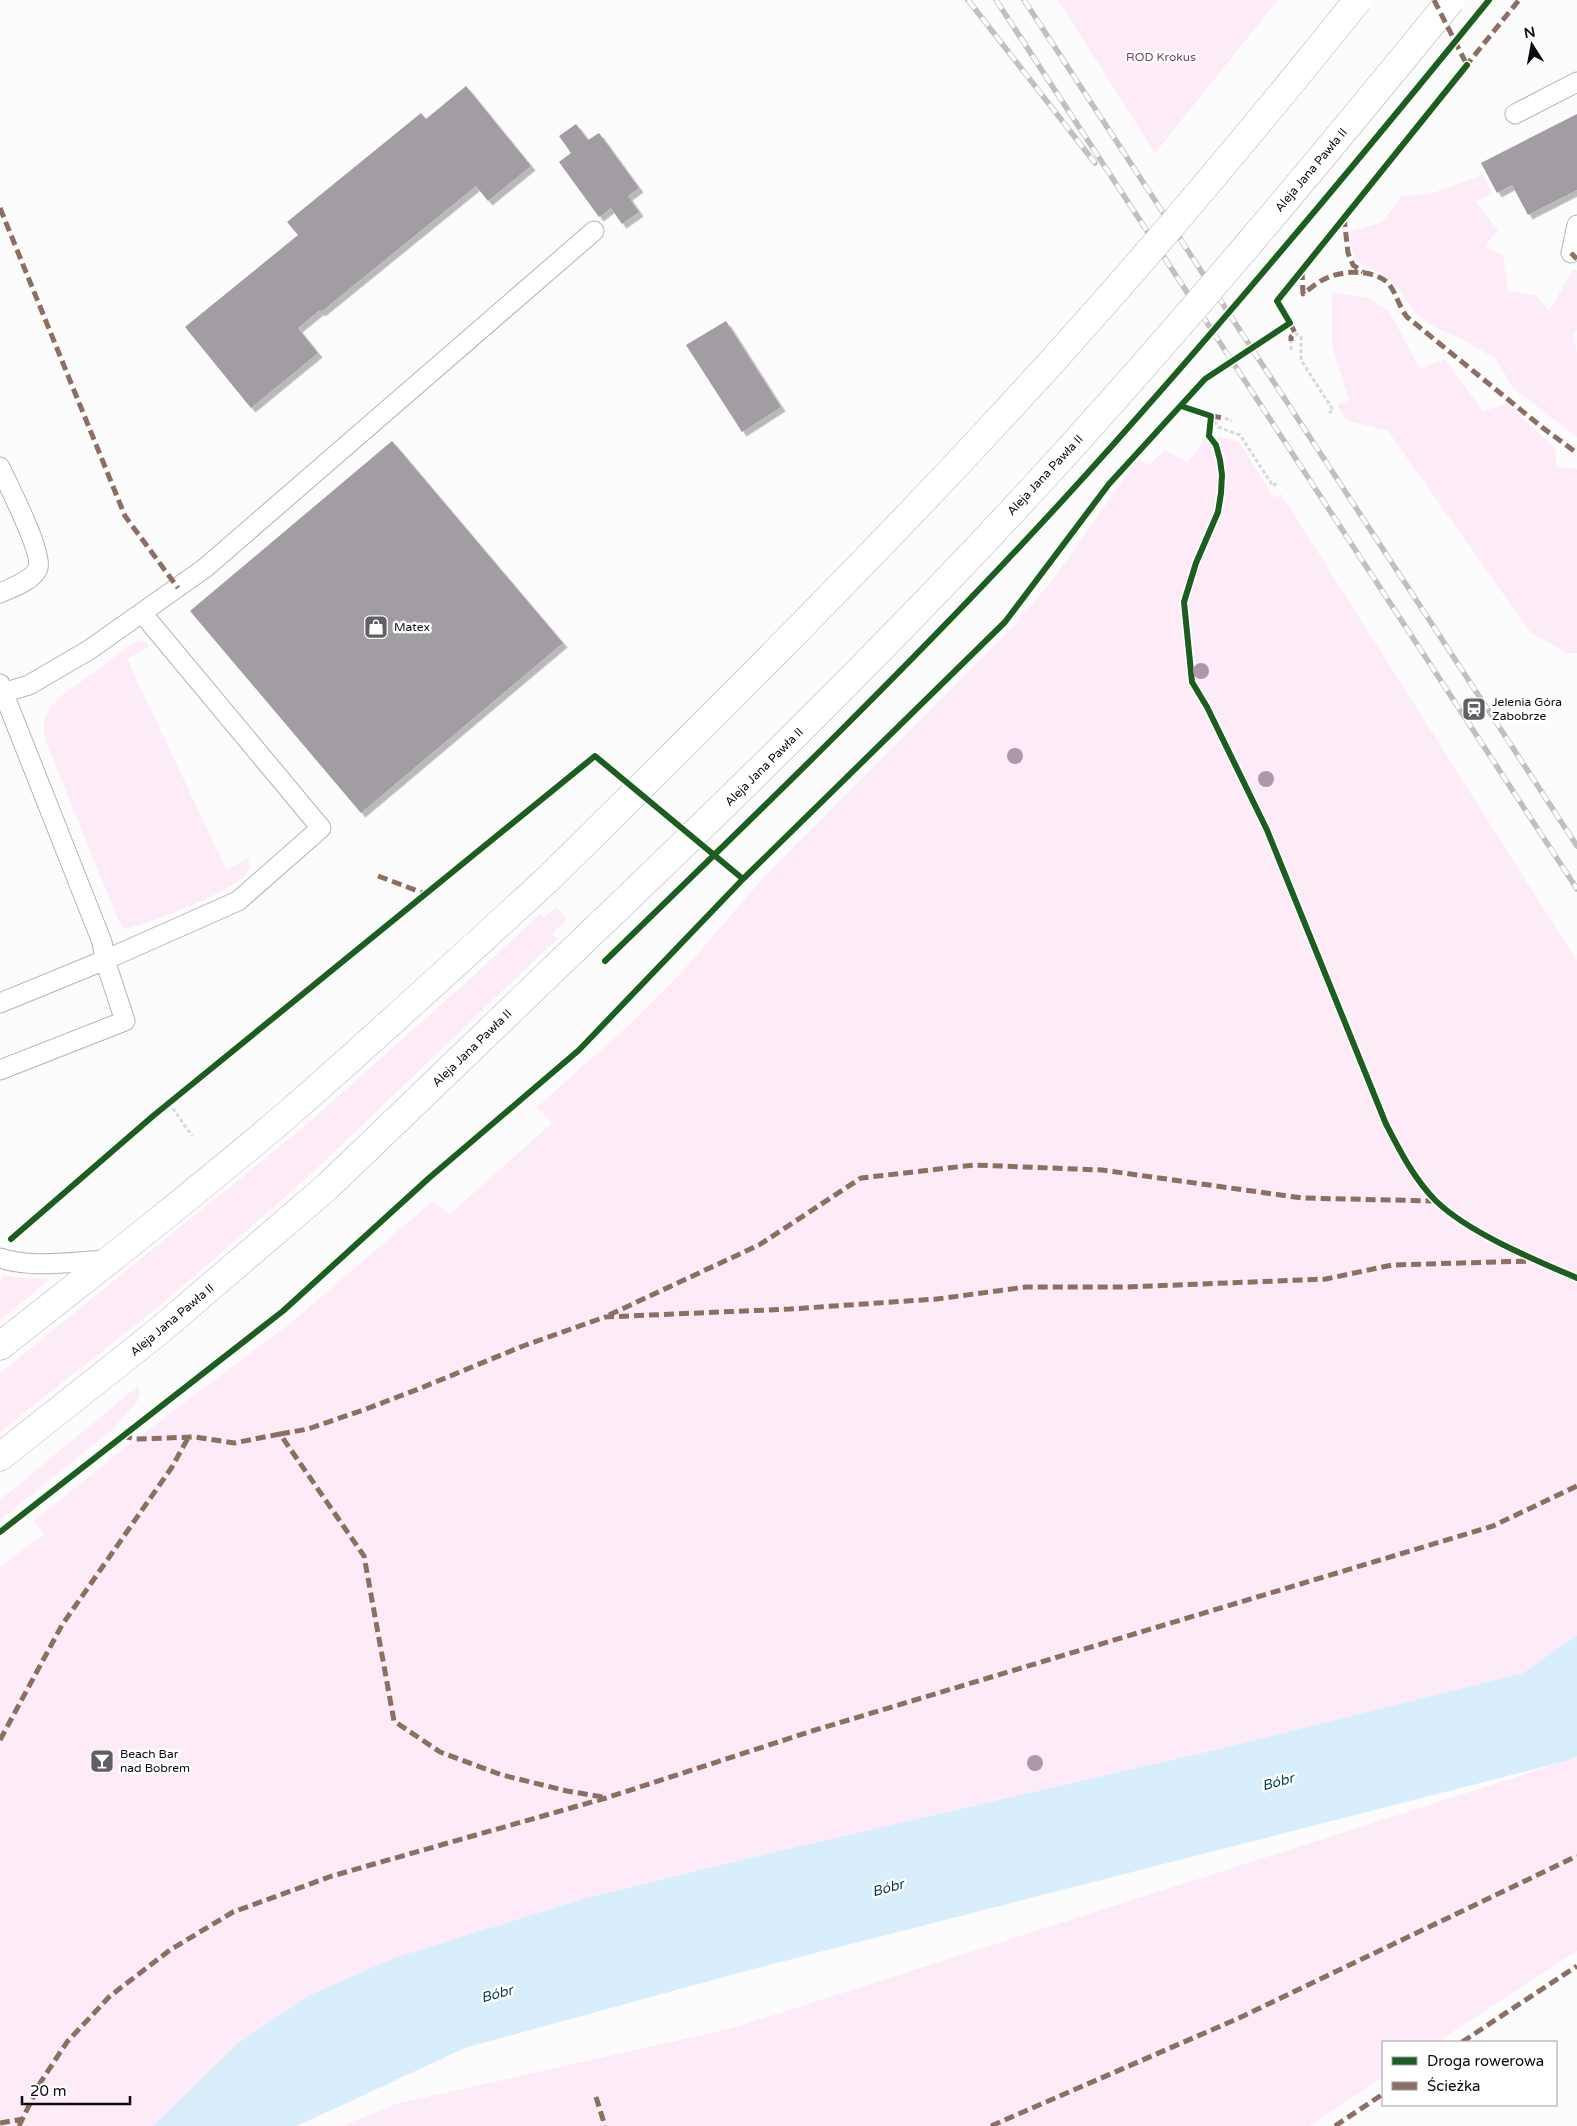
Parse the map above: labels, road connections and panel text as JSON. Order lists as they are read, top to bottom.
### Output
{
  "streets": {
    "main road": ["Aleja Jana Pawła II"]
  },
  "water": ["Bóbr"],
  "parks": ["ROD Krokus"],
  "places": {
    "shop": ["Matex"],
    "station": ["Jelenia Góra Zabobrze"],
    "bar": ["Beach Bar nad Bobrem"]
  },
  "legend": ["Droga rowerowa", "Ścieżka"],
  "scale_bar": "20 m",
  "north": "top"
}
